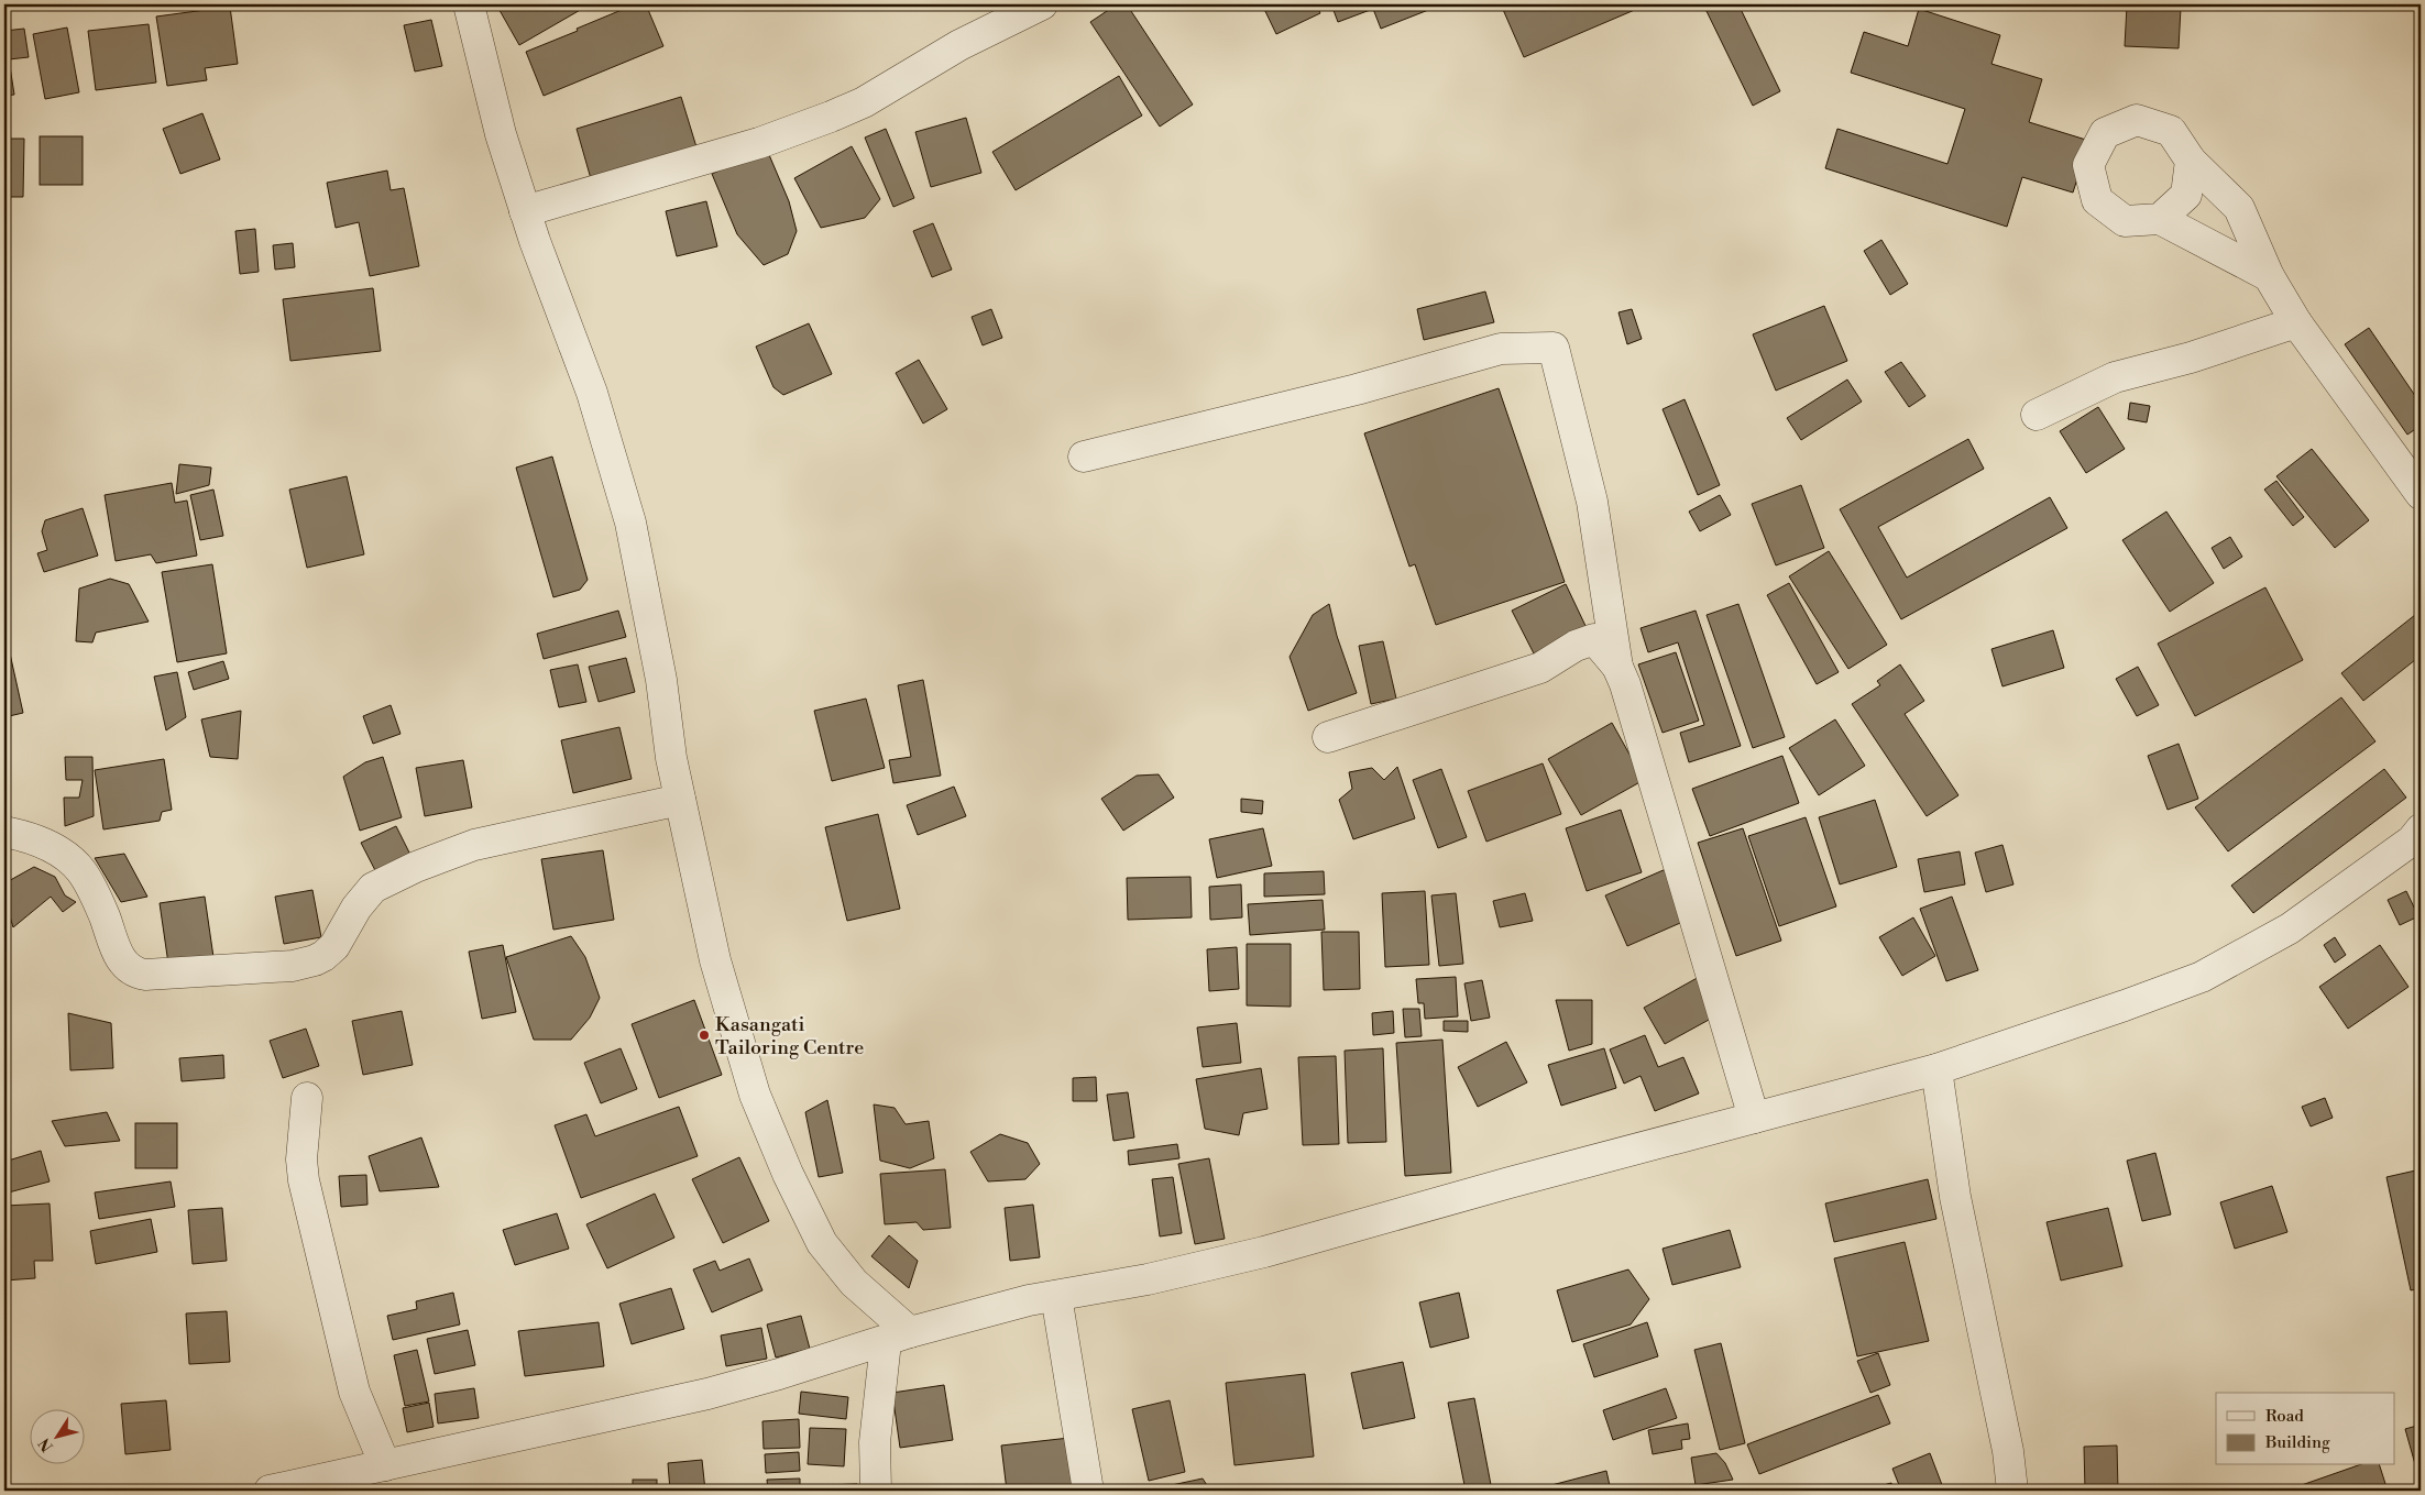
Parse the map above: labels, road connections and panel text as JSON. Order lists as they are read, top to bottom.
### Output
{
  "places": ["Kasangati Tailoring Centre"],
  "legend": ["Road", "Building"],
  "north": "bottom left"
}
